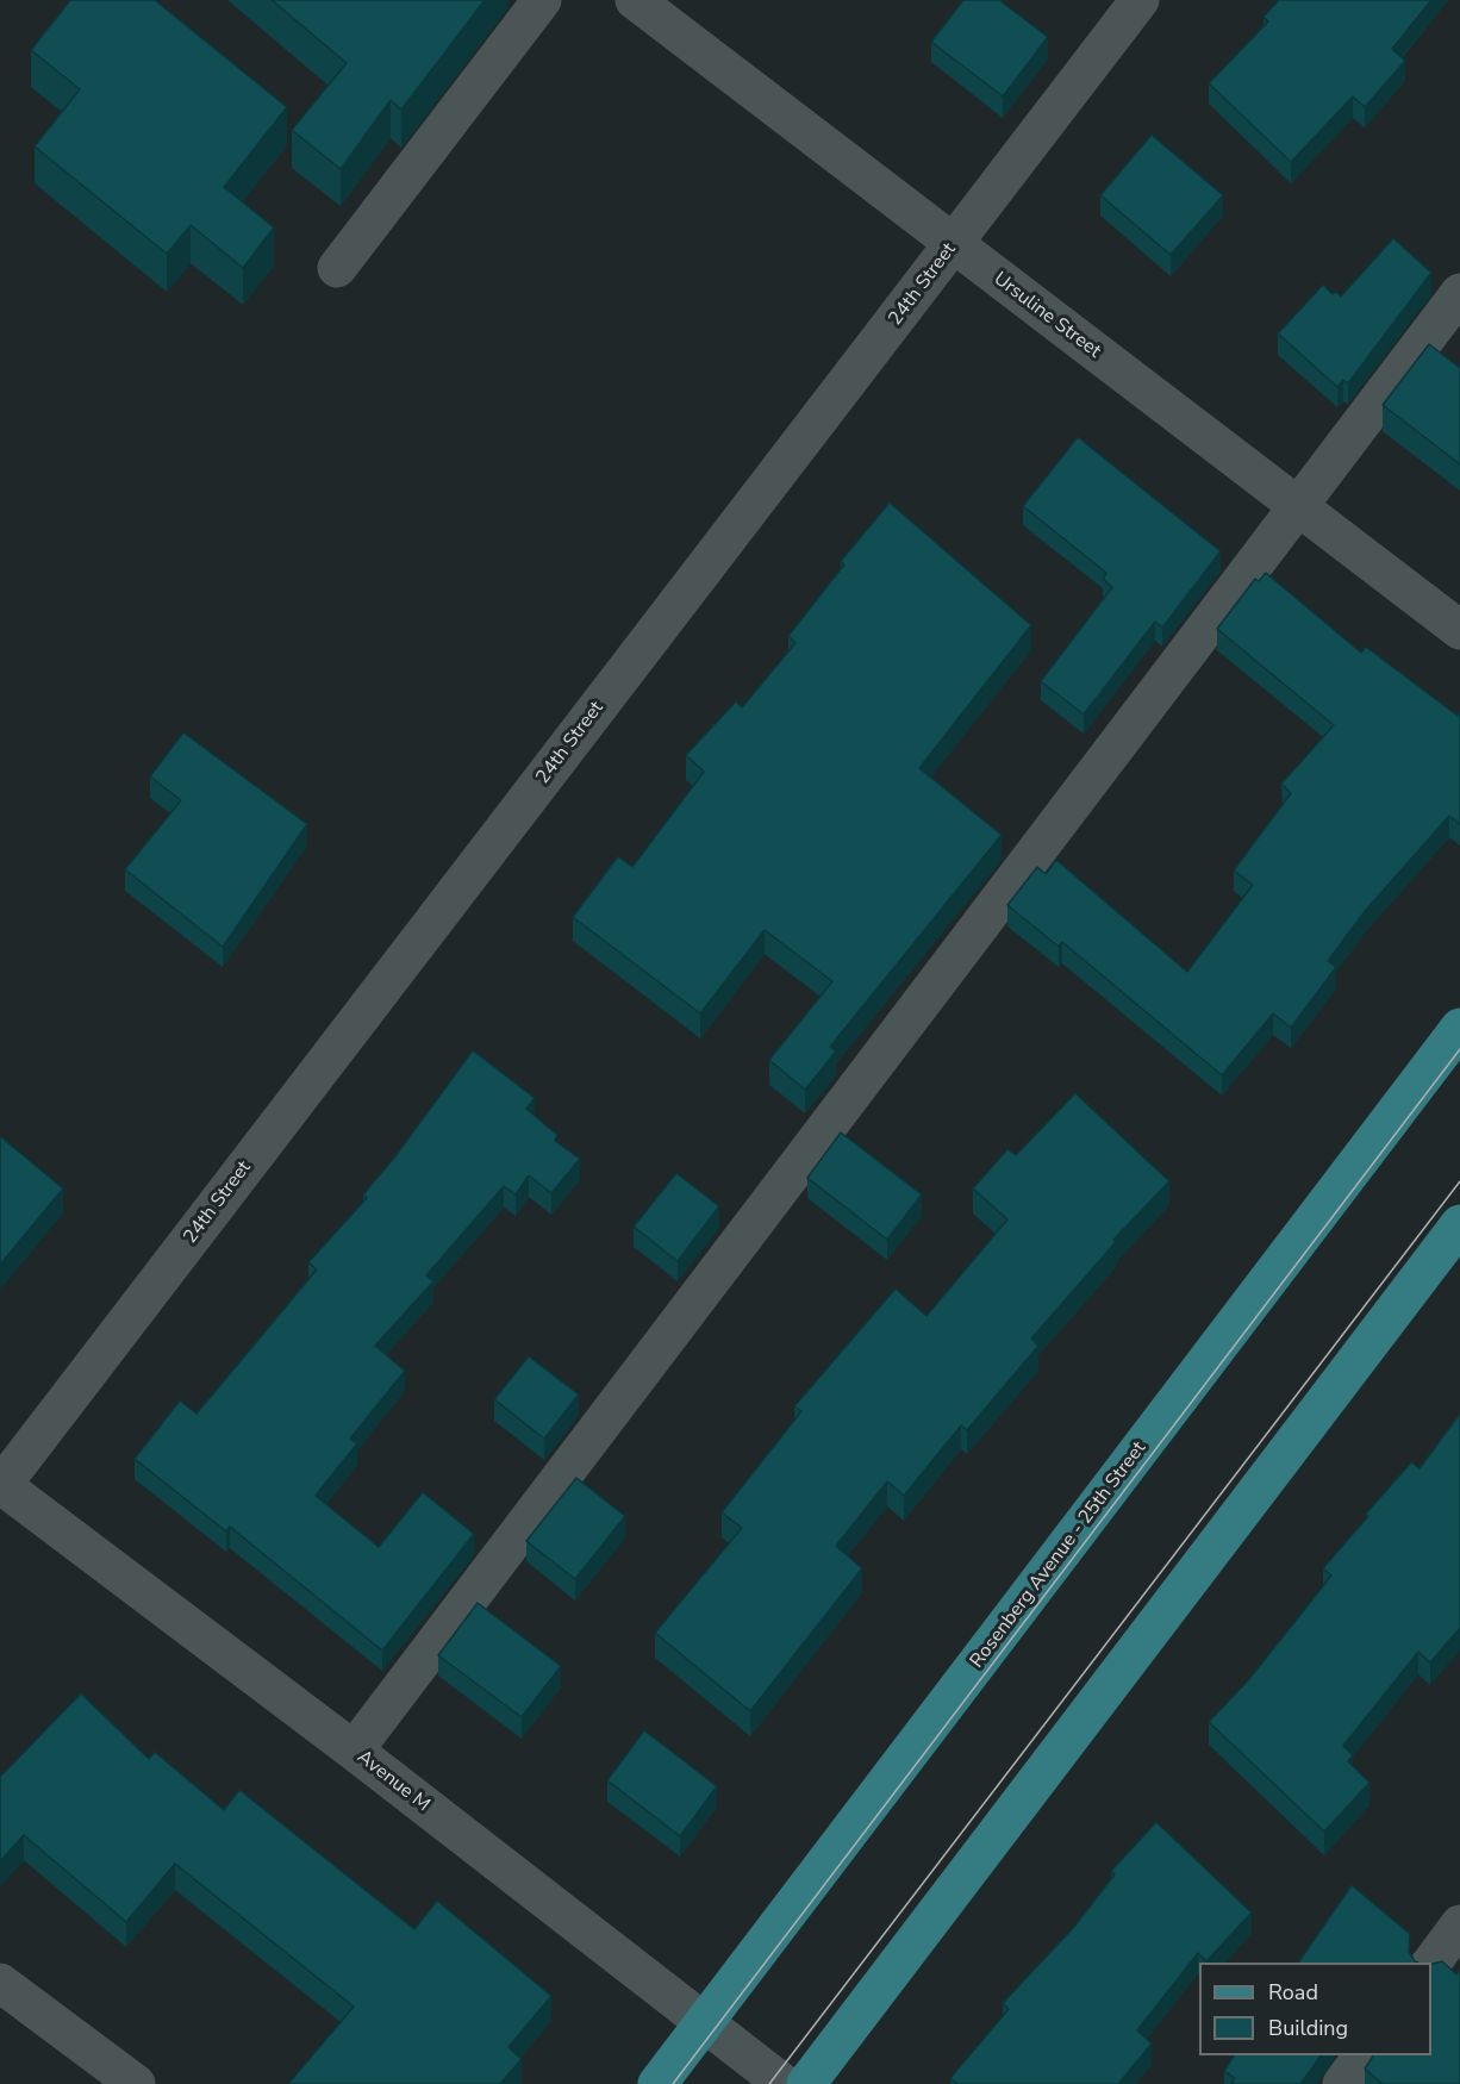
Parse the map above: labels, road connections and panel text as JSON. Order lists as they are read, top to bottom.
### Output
{
  "streets": {
    "main road": ["Rosenberg Avenue - 25th Street"],
    "street": ["24th Street", "Ursuline Street", "Avenue M"]
  },
  "crossings": [
    ["24th Street", "Ursuline Street"],
    ["24th Street", "Avenue M"],
    ["Rosenberg Avenue - 25th Street", "Avenue M"]
  ],
  "legend": ["Road", "Building"]
}
